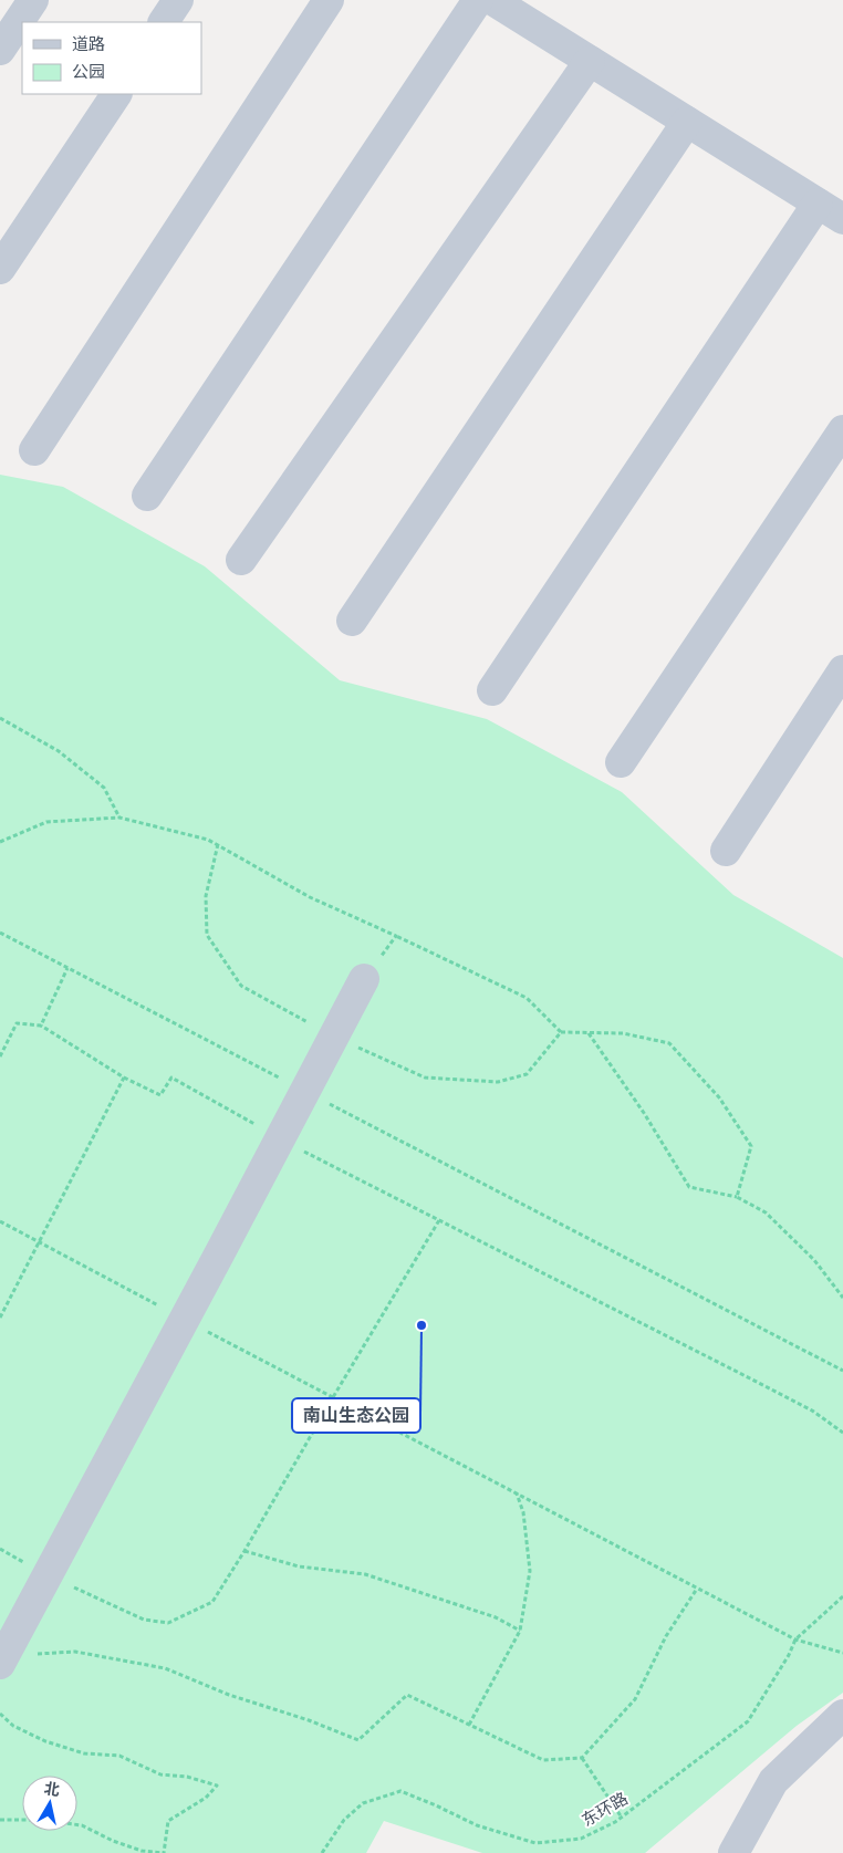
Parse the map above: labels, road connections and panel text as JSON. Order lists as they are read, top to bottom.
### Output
{
  "streets": {
    "path": ["东环路"]
  },
  "places": ["南山生态公园"],
  "legend": ["道路", "公园"],
  "north": "top"
}
